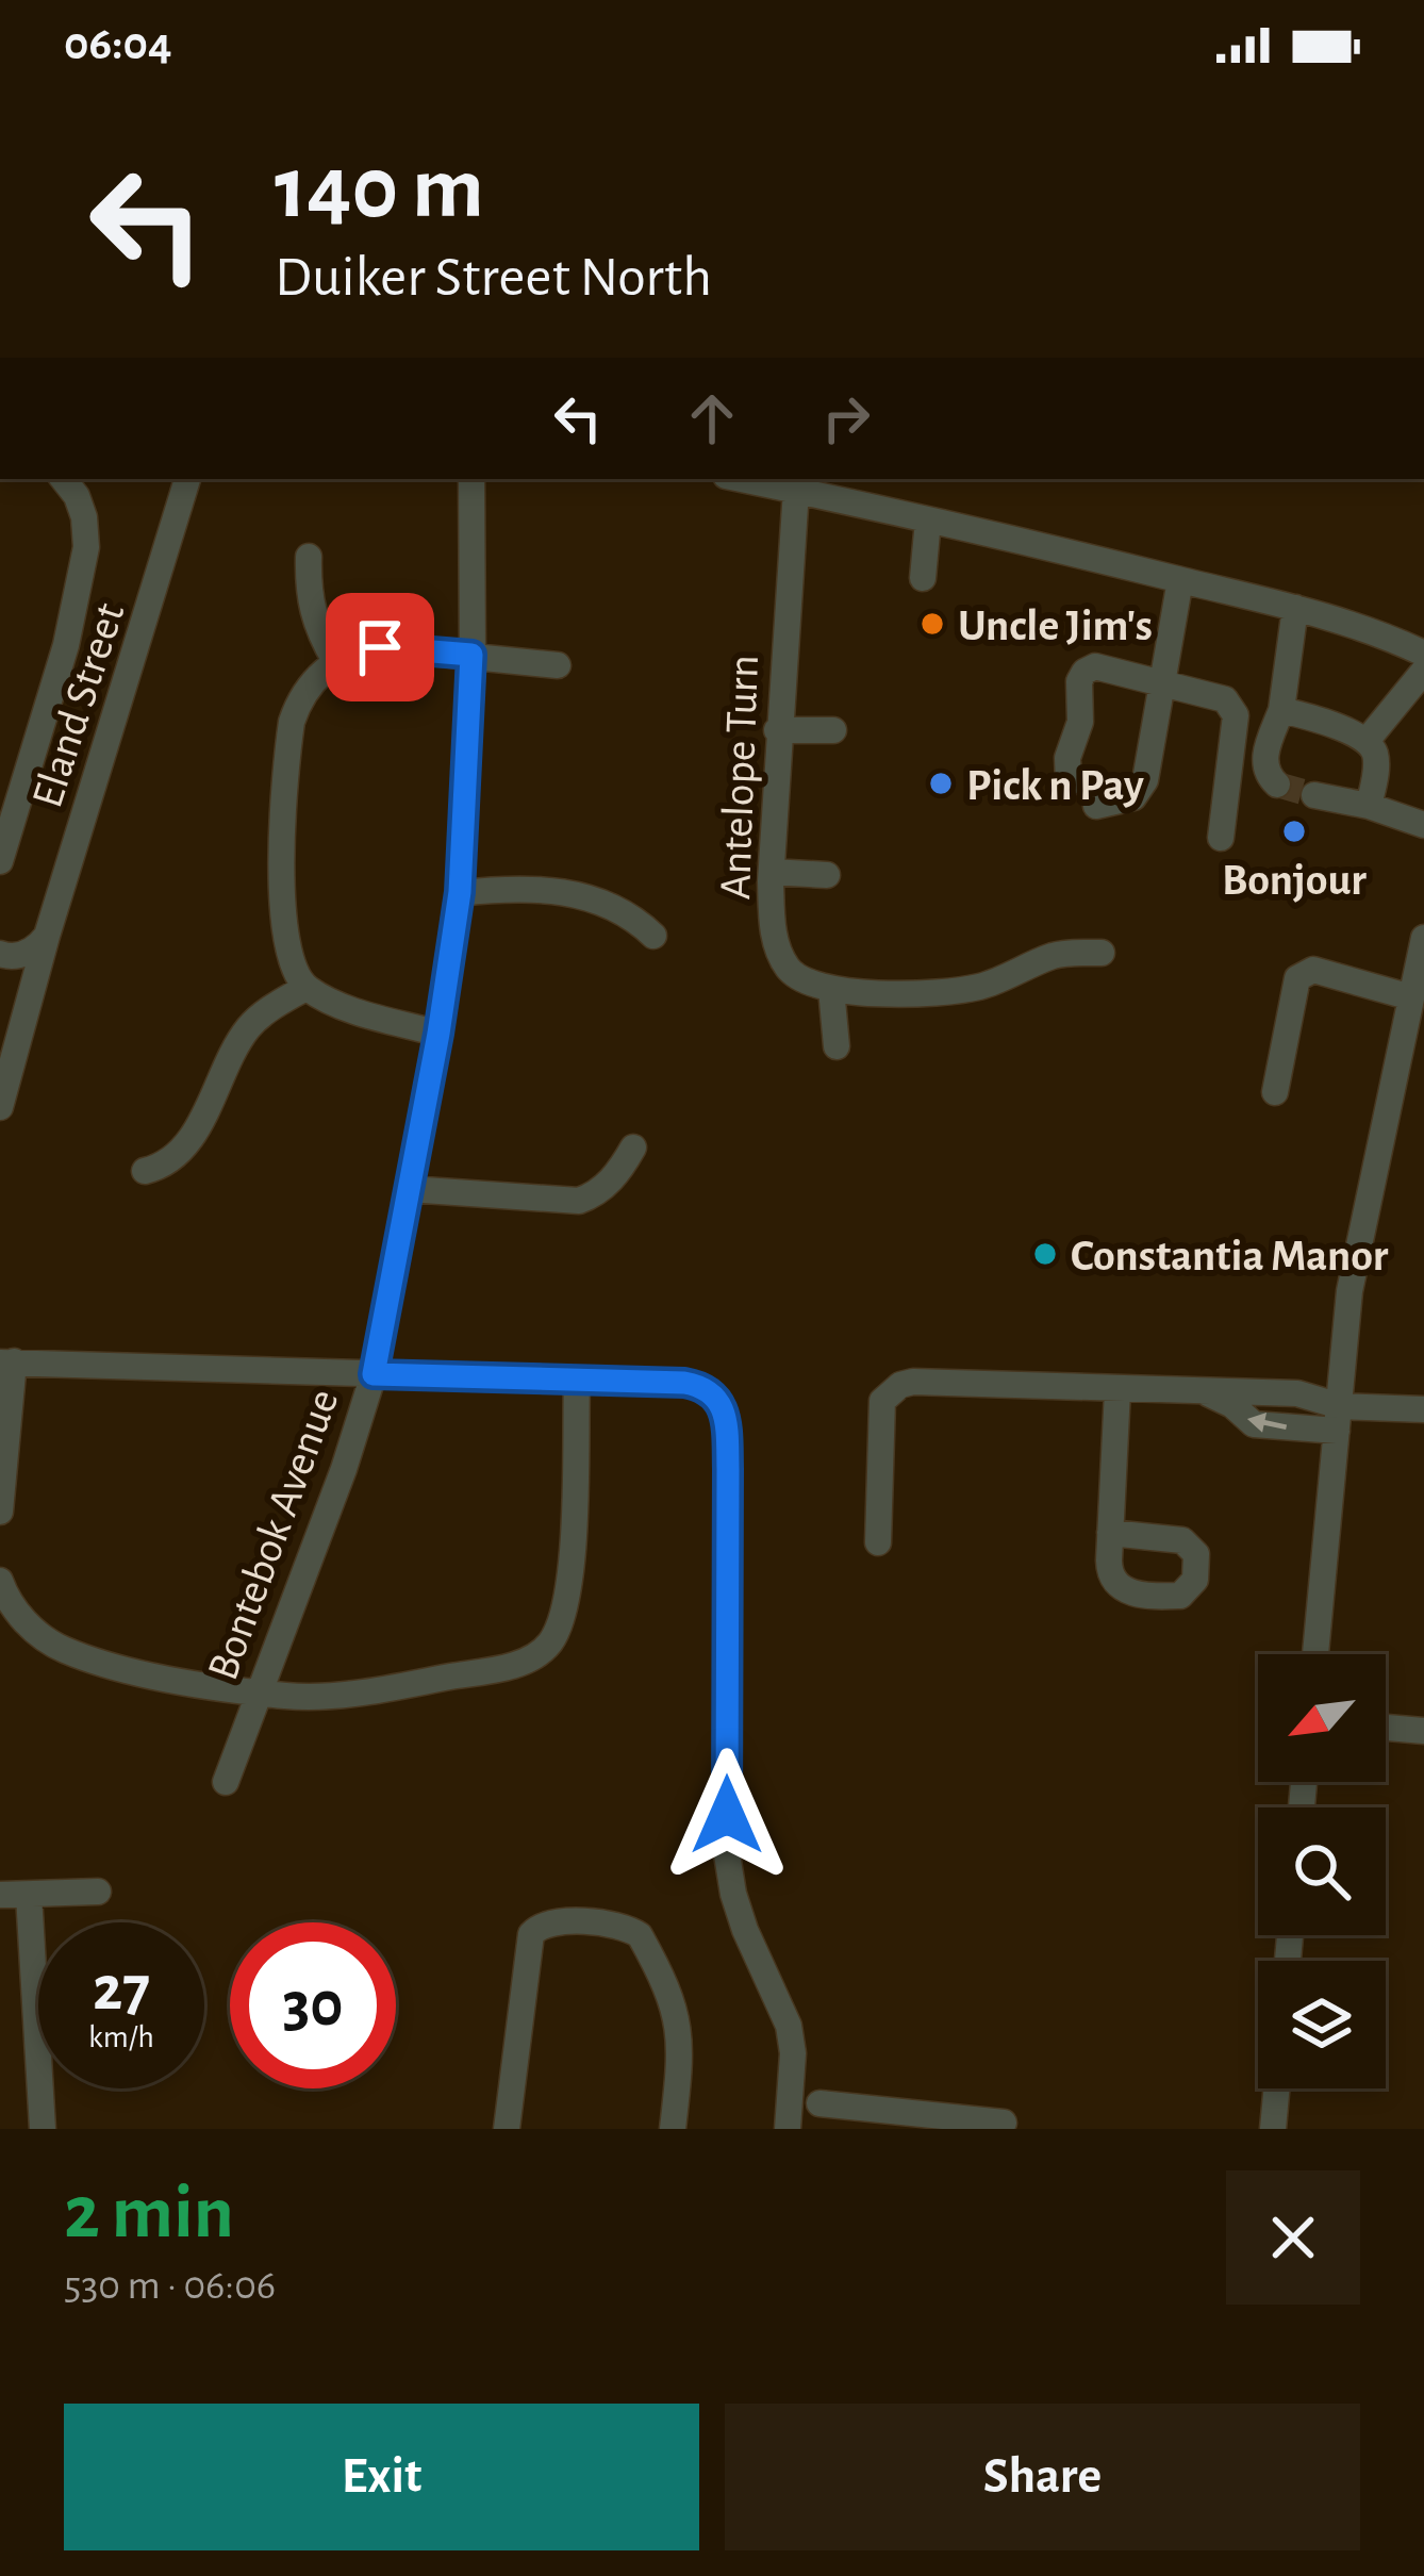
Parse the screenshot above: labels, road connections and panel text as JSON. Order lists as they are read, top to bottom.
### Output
{
  "streets": {
    "street": ["Eland Street", "Antelope Turn", "Bontebok Avenue"]
  },
  "places": [
    "Uncle Jim's",
    "Pick n Pay",
    "Bonjour",
    "Constantia Manor"
  ],
  "north": "bottom left",
  "page": {
    "status": "06:04",
    "turn": ["140 m", "Duiker Street North"],
    "speed": "27 km/h",
    "limit": "30",
    "heading": ["2 min", "530 m · 06:06"],
    "buttons": ["Exit", "Share"]
  }
}
